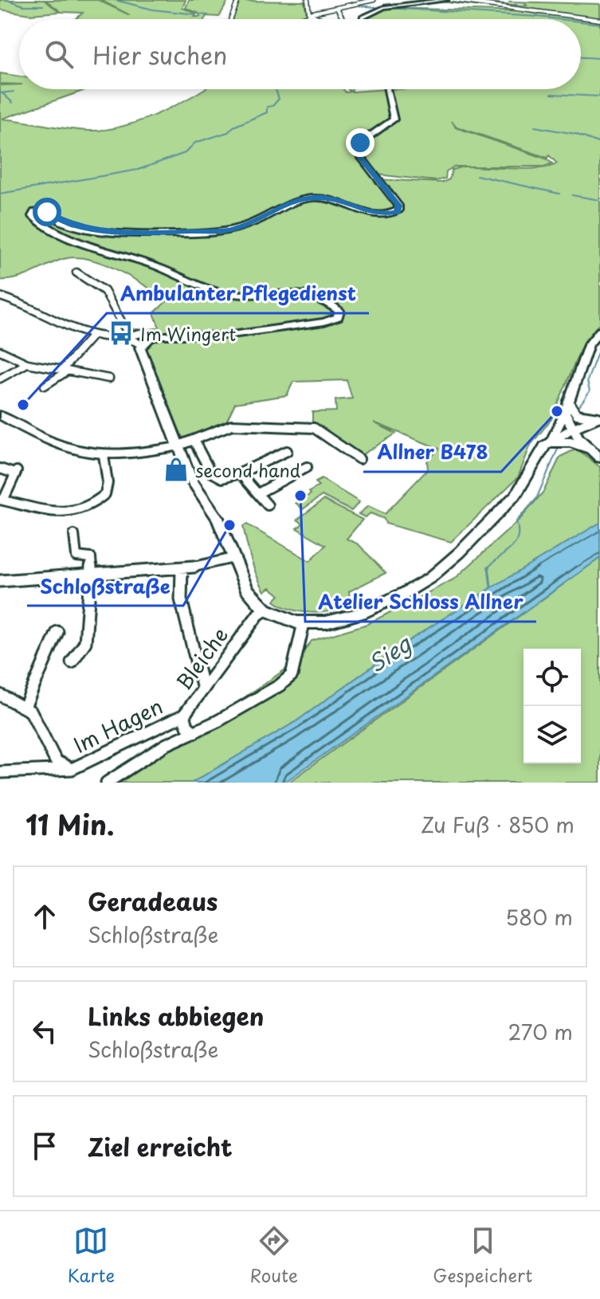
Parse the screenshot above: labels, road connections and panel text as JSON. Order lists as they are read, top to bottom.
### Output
{
  "streets": {
    "street": ["Bleiche", "Im Hagen"]
  },
  "crossings": [
    ["Bleiche", "Im Hagen"]
  ],
  "water": ["Sieg"],
  "places": {
    "bus stop": ["Im Wingert"],
    "other": [
      "Ambulanter Pflegedienst",
      "Allner B478",
      "Atelier Schloss Allner",
      "Schloßstraße"
    ],
    "shop": ["second hand"]
  },
  "page": {
    "search": "Hier suchen",
    "heading": ["11 Min.", "Zu Fuß · 850 m"],
    "list": [
      ["Geradeaus", "Schloßstraße", "580 m"],
      ["Links abbiegen", "Schloßstraße", "270 m"],
      "Ziel erreicht"
    ],
    "nav": ["Karte", "Route", "Gespeichert"]
  }
}
